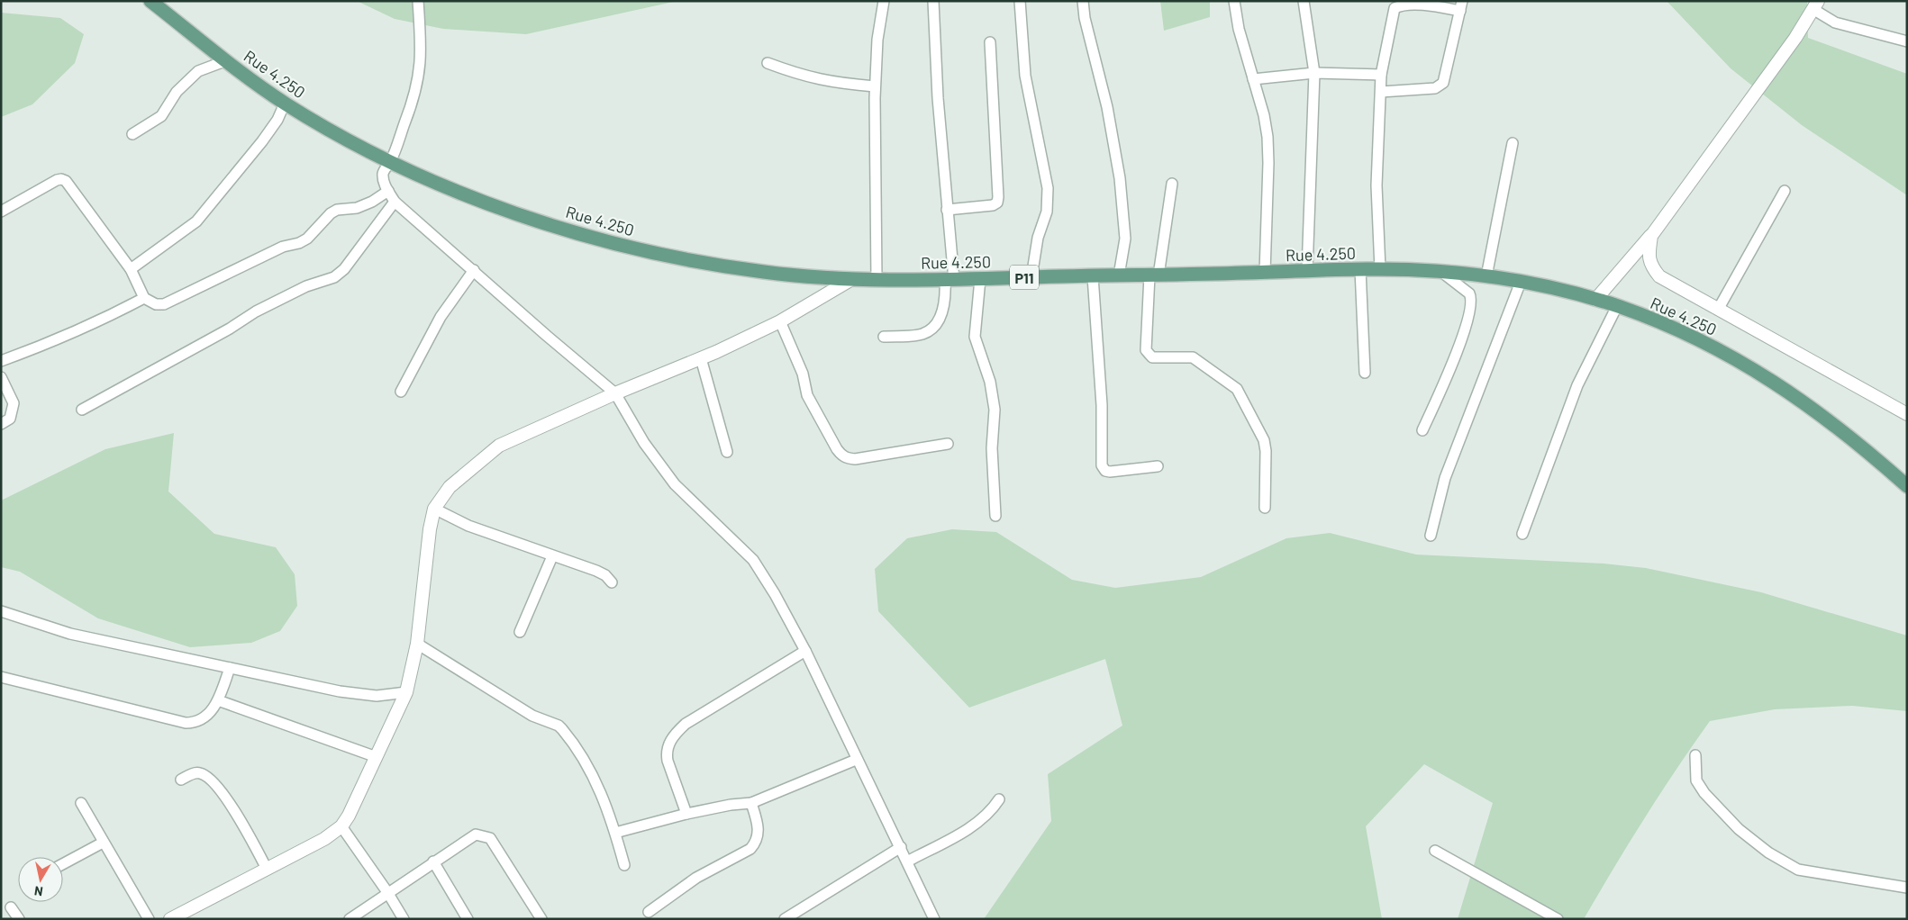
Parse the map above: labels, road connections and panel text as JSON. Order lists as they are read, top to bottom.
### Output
{
  "streets": {
    "main road": ["Rue 4.250", "P11"]
  },
  "north": "bottom"
}
